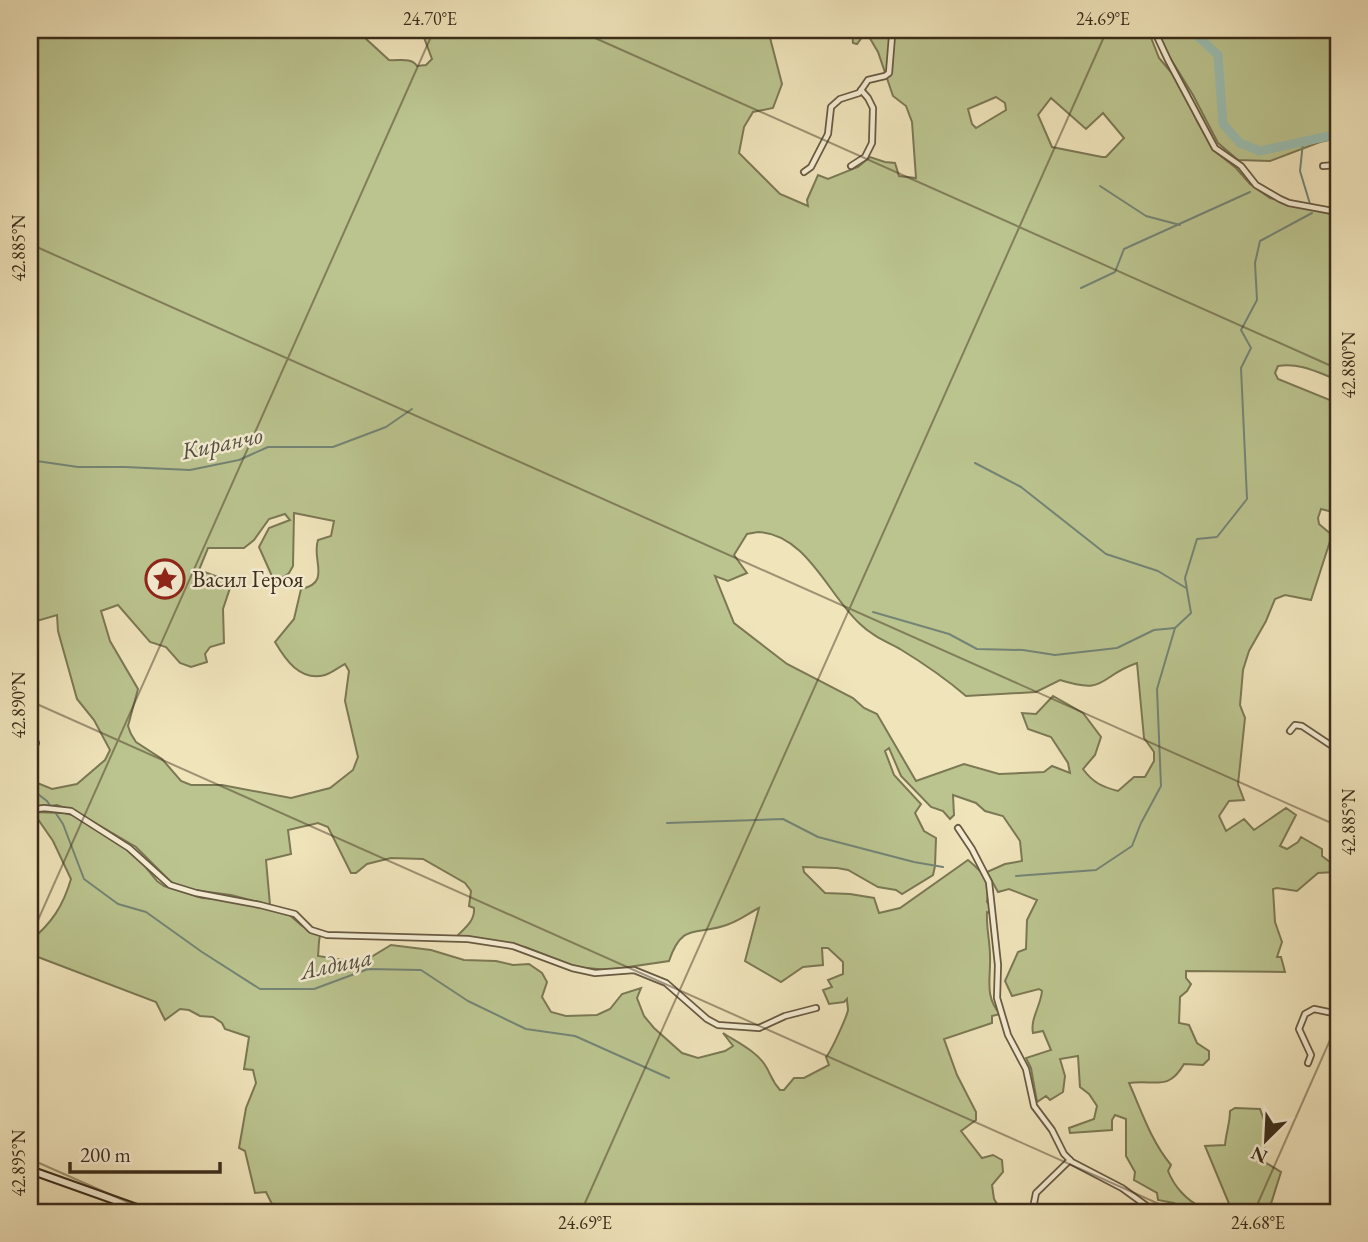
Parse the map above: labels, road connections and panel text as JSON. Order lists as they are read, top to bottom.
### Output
{
  "water": ["Киранчо", "Алдица"],
  "places": {
    "place": ["Васил Героя"]
  },
  "scale_bar": "200 m",
  "north": "bottom left",
  "coordinates": [
    "24.70°E",
    "24.69°E",
    "42.885°N",
    "42.880°N",
    "42.890°N",
    "42.895°N",
    "24.68°E"
  ]
}
